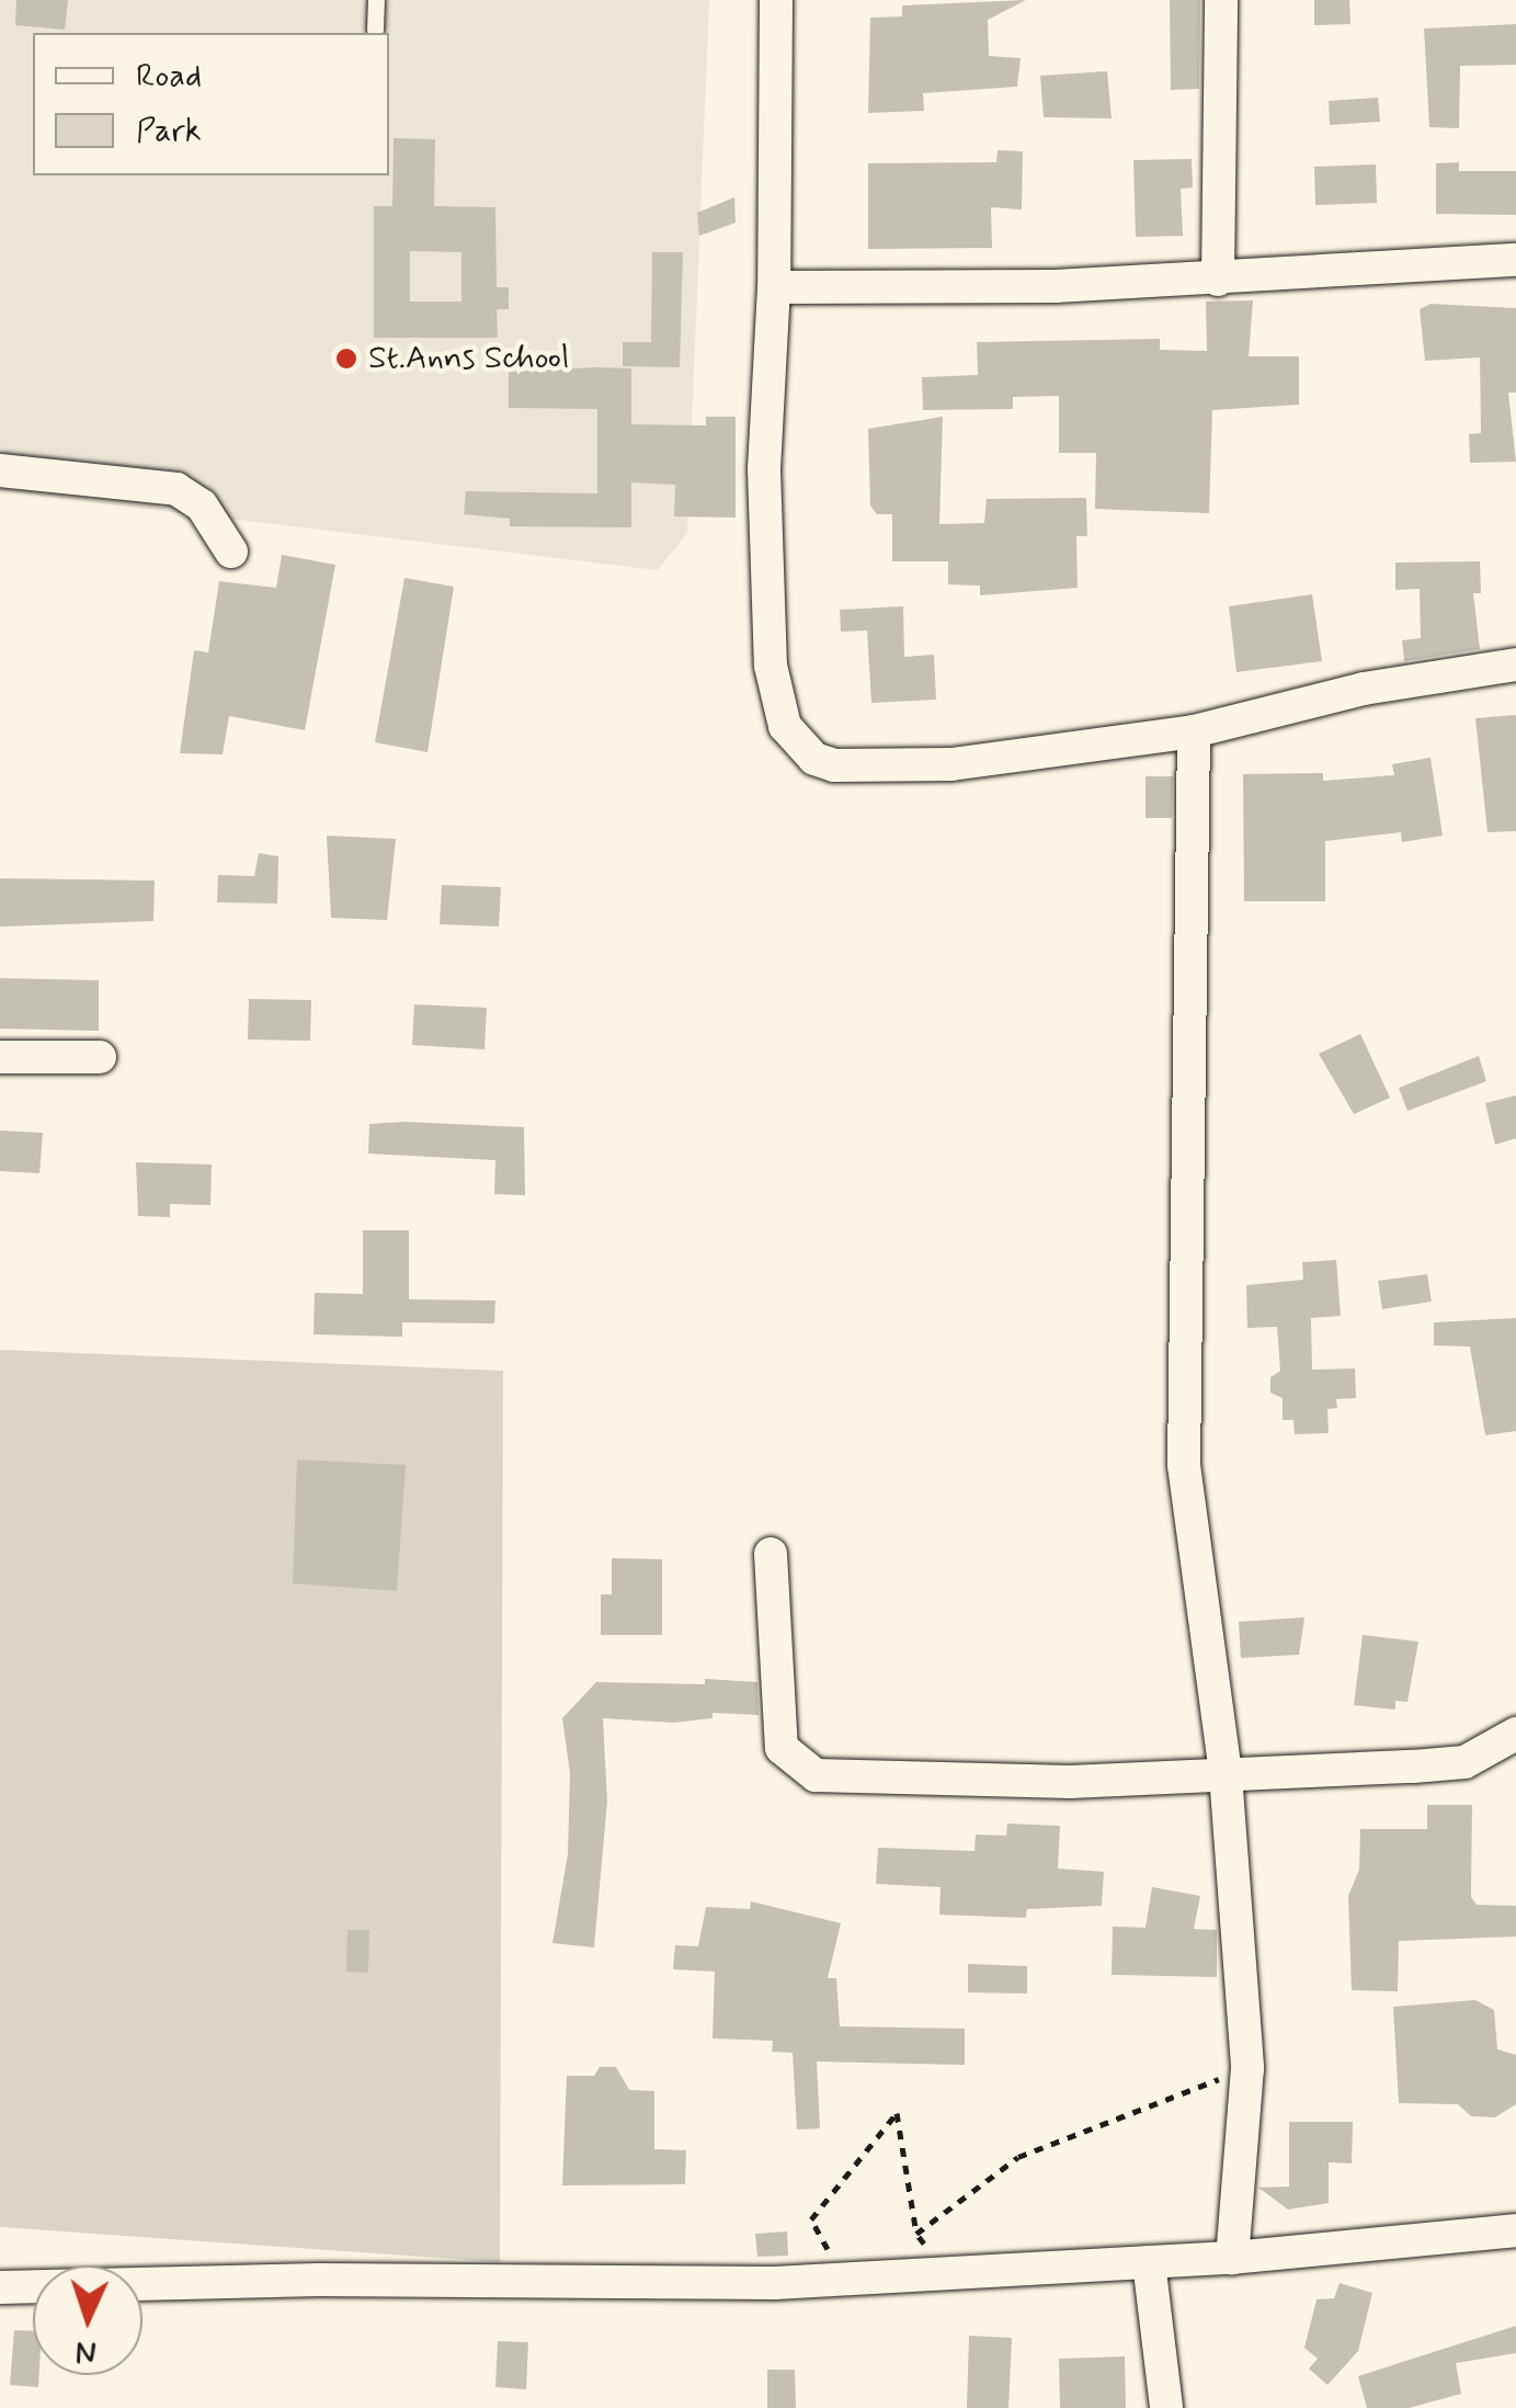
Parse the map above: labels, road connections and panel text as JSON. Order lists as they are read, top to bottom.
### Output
{
  "places": ["St.Anns School"],
  "legend": ["Road", "Park"],
  "north": "bottom"
}
